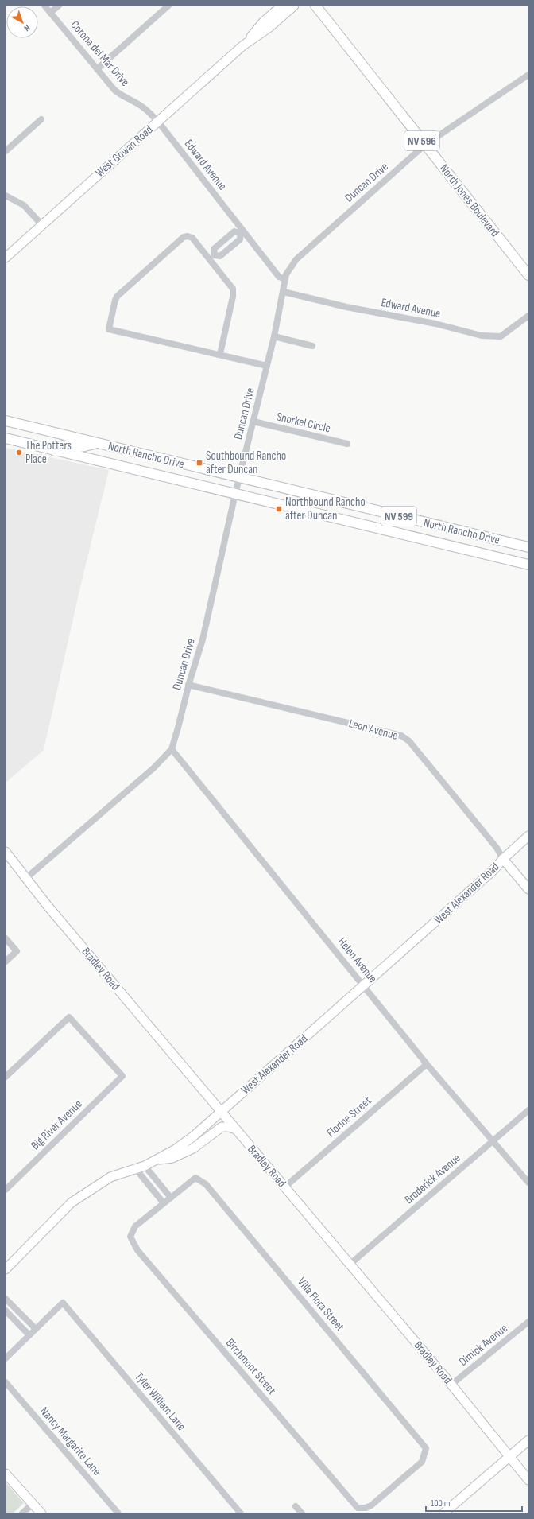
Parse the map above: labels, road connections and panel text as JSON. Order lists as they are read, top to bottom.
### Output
{
  "streets": {
    "main road": [
      "NV 596",
      "North Jones Boulevard",
      "North Rancho Drive",
      "NV 599"
    ],
    "street": [
      "Corona del Mar Drive",
      "West Gowan Road",
      "Edward Avenue",
      "Duncan Drive",
      "Snorkel Circle",
      "Leon Avenue",
      "West Alexander Road",
      "Helen Avenue",
      "Bradley Road",
      "Florine Street",
      "Big River Avenue",
      "Broderick Avenue",
      "Villa Flora Street",
      "Dimick Avenue",
      "Birchmont Street",
      "Tyler William Lane",
      "Nancy Margarite Lane"
    ]
  },
  "crossings": [
    ["Corona del Mar Drive", "West Gowan Road"],
    ["Corona del Mar Drive", "Edward Avenue"],
    ["West Gowan Road", "Edward Avenue"],
    ["Edward Avenue", "Duncan Drive"],
    ["Duncan Drive", "North Jones Boulevard"],
    ["Duncan Drive", "Snorkel Circle"],
    ["Duncan Drive", "North Rancho Drive"],
    ["Duncan Drive", "Leon Avenue"],
    ["Duncan Drive", "Helen Avenue"],
    ["Duncan Drive", "Bradley Road"],
    ["Leon Avenue", "West Alexander Road"],
    ["West Alexander Road", "Helen Avenue"],
    ["West Alexander Road", "Bradley Road"],
    ["Helen Avenue", "Florine Street"],
    ["Helen Avenue", "Broderick Avenue"],
    ["Bradley Road", "Florine Street"],
    ["Bradley Road", "Broderick Avenue"],
    ["Bradley Road", "Dimick Avenue"],
    ["Villa Flora Street", "Birchmont Street"]
  ],
  "places": {
    "other": ["The Potters Place"],
    "transit": ["Southbound Rancho after Duncan", "Northbound Rancho after Duncan"]
  },
  "scale_bar": "100 m",
  "north": "bottom right"
}
